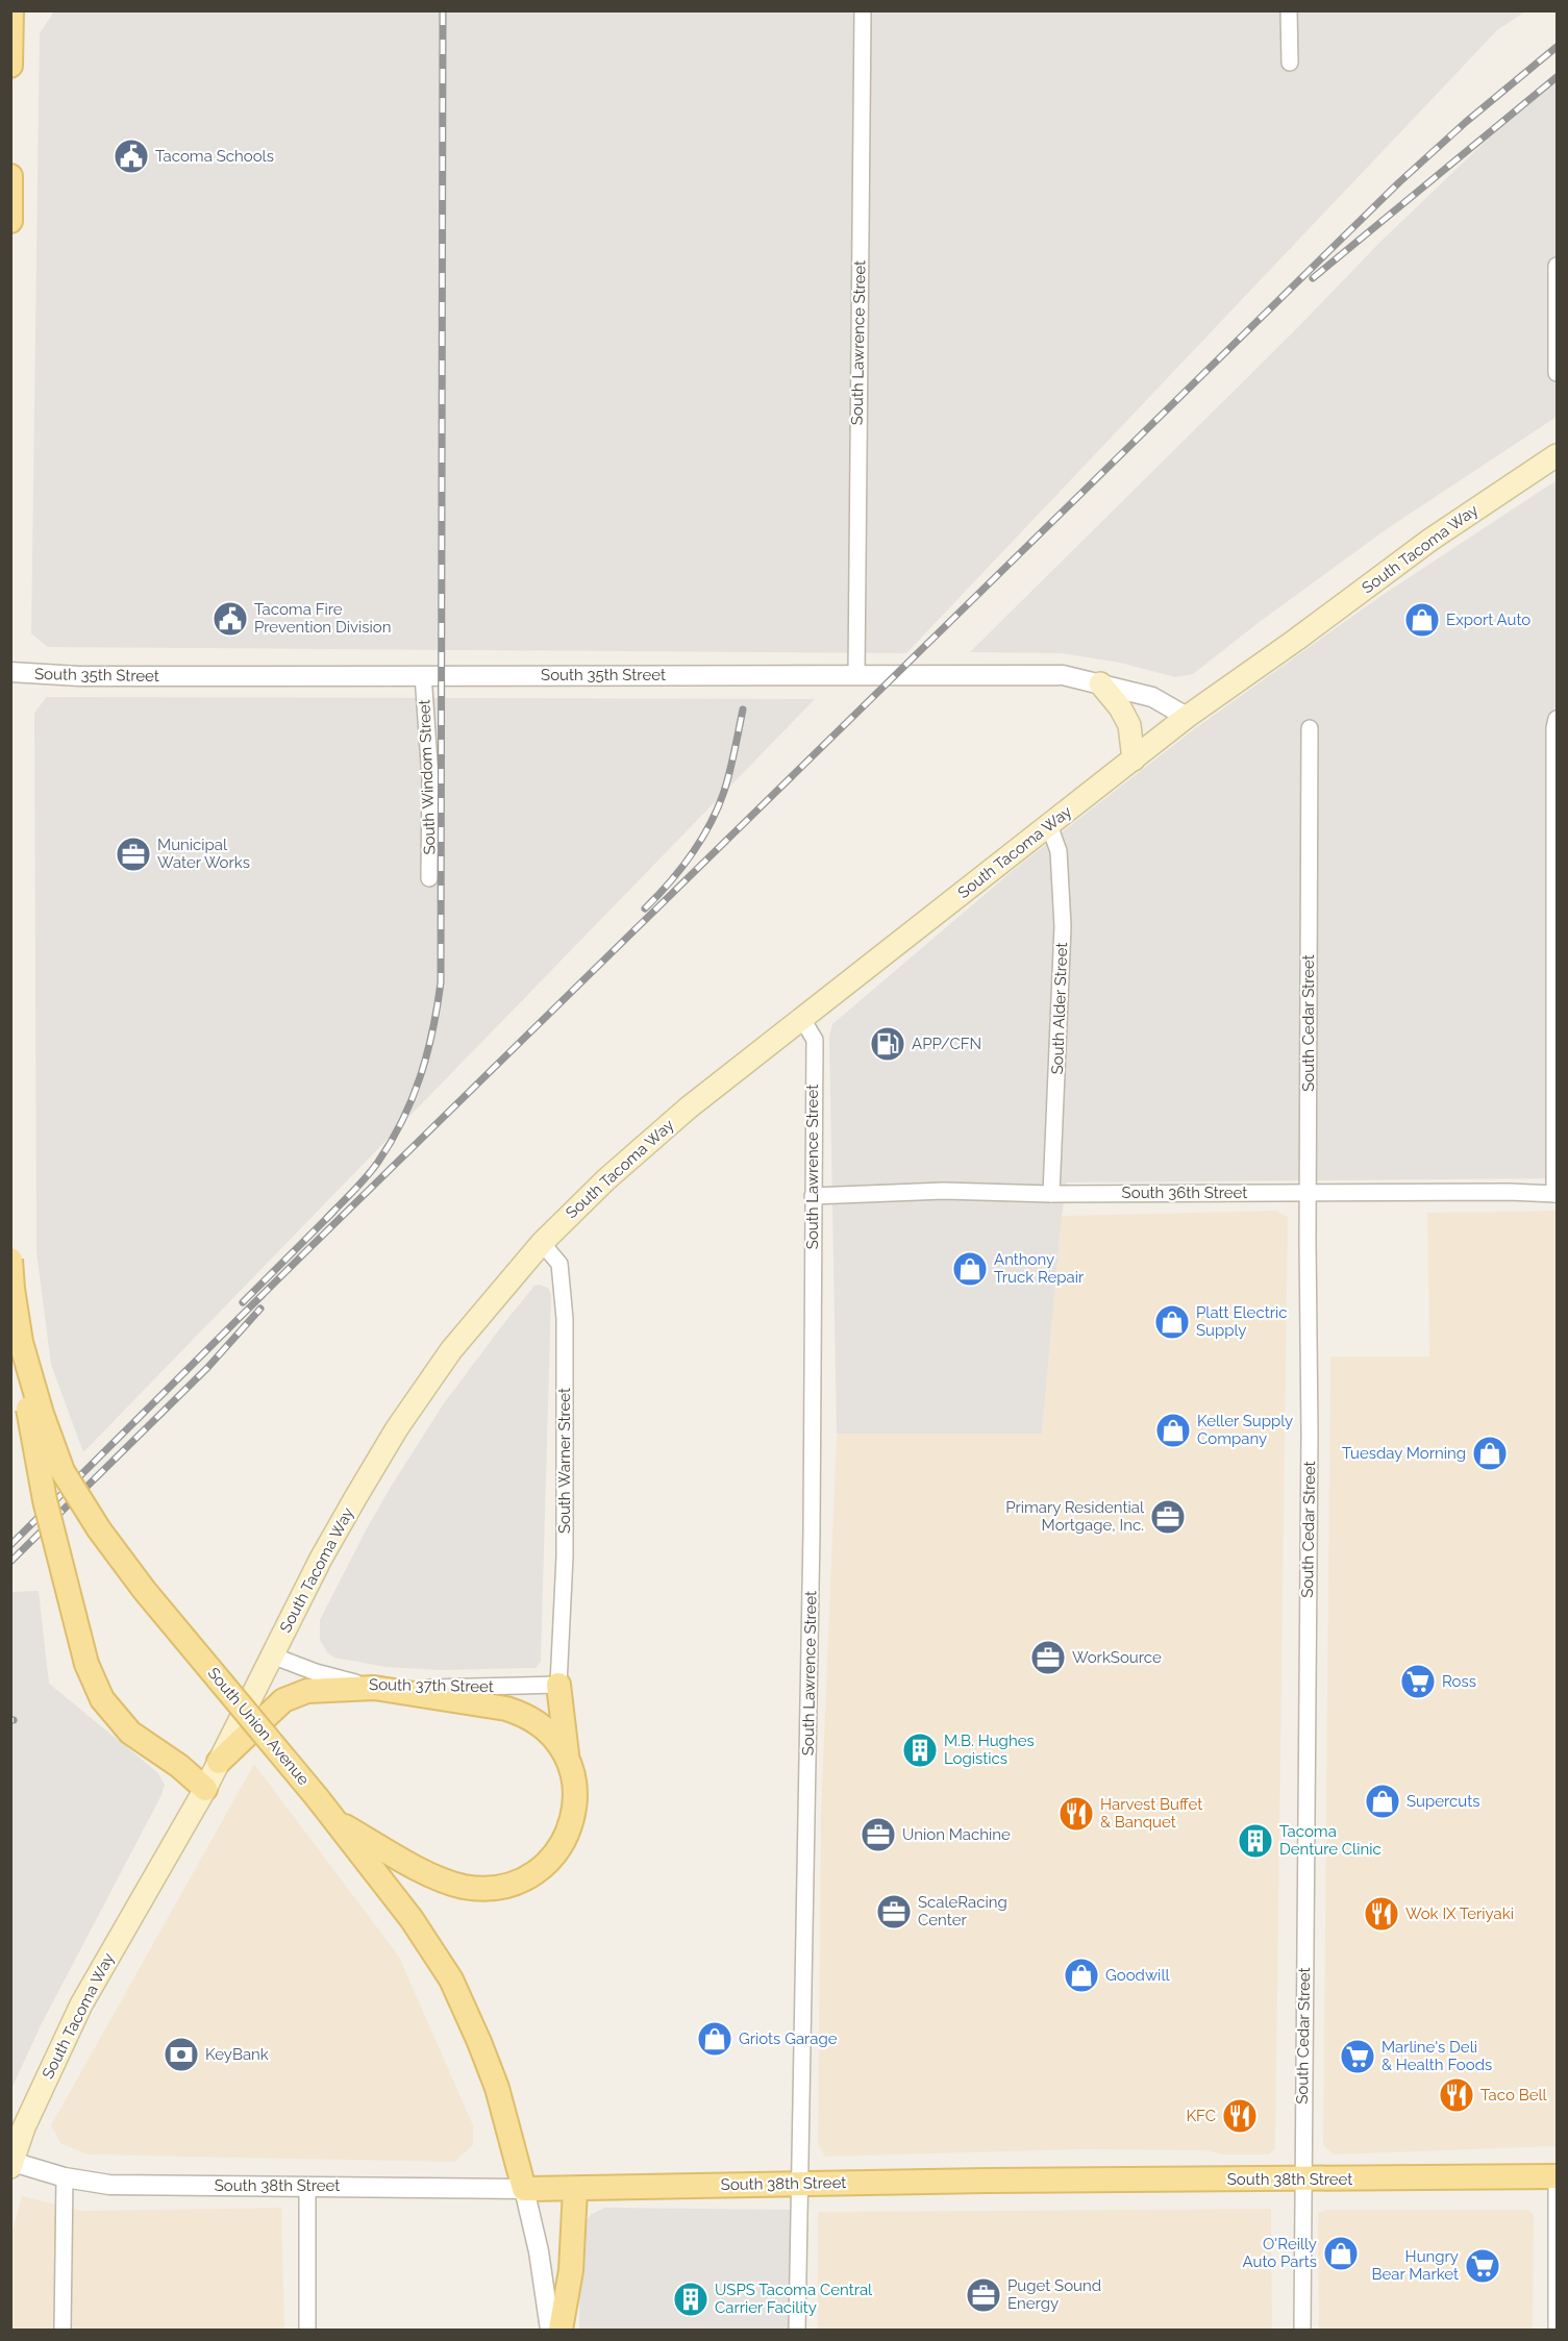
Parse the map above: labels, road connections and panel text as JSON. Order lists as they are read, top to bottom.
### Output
{
  "streets": {
    "main road": ["South Tacoma Way", "South Union Avenue", "South 38th Street"],
    "street": [
      "South Lawrence Street",
      "South 35th Street",
      "South Windom Street",
      "South Alder Street",
      "South Cedar Street",
      "South 36th Street",
      "South Warner Street",
      "South 37th Street"
    ]
  },
  "crossings": [
    ["South Lawrence Street", "South Tacoma Way"],
    ["South Lawrence Street", "South 35th Street"],
    ["South Lawrence Street", "South 36th Street"],
    ["South Lawrence Street", "South 38th Street"],
    ["South Tacoma Way", "South 35th Street"],
    ["South Tacoma Way", "South Alder Street"],
    ["South Tacoma Way", "South Warner Street"],
    ["South Tacoma Way", "South 37th Street"],
    ["South Tacoma Way", "South 38th Street"],
    ["South 35th Street", "South Windom Street"],
    ["South Alder Street", "South 36th Street"],
    ["South Cedar Street", "South 36th Street"],
    ["South Cedar Street", "South 38th Street"],
    ["South Warner Street", "South 37th Street"],
    ["South Union Avenue", "South 38th Street"]
  ],
  "places": {
    "public building": ["Tacoma Schools", "Tacoma Fire Prevention Division"],
    "shop": [
      "Export Auto",
      "Anthony Truck Repair",
      "Platt Electric Supply",
      "Keller Supply Company",
      "Tuesday Morning",
      "Supercuts",
      "Goodwill",
      "Griots Garage",
      "O'Reilly Auto Parts"
    ],
    "office": [
      "Municipal Water Works",
      "Primary Residential Mortgage, Inc.",
      "WorkSource",
      "Union Machine",
      "ScaleRacing Center",
      "Puget Sound Energy"
    ],
    "fuel station": ["APP/CFN"],
    "supermarket": ["Ross", "Marline's Deli & Health Foods", "Hungry Bear Market"],
    "building": ["M.B. Hughes Logistics", "Tacoma Denture Clinic", "USPS Tacoma Central Carrier Facility"],
    "restaurant": [
      "Harvest Buffet & Banquet",
      "Wok IX Teriyaki",
      "Taco Bell",
      "KFC"
    ],
    "bank": ["KeyBank"]
  }
}
